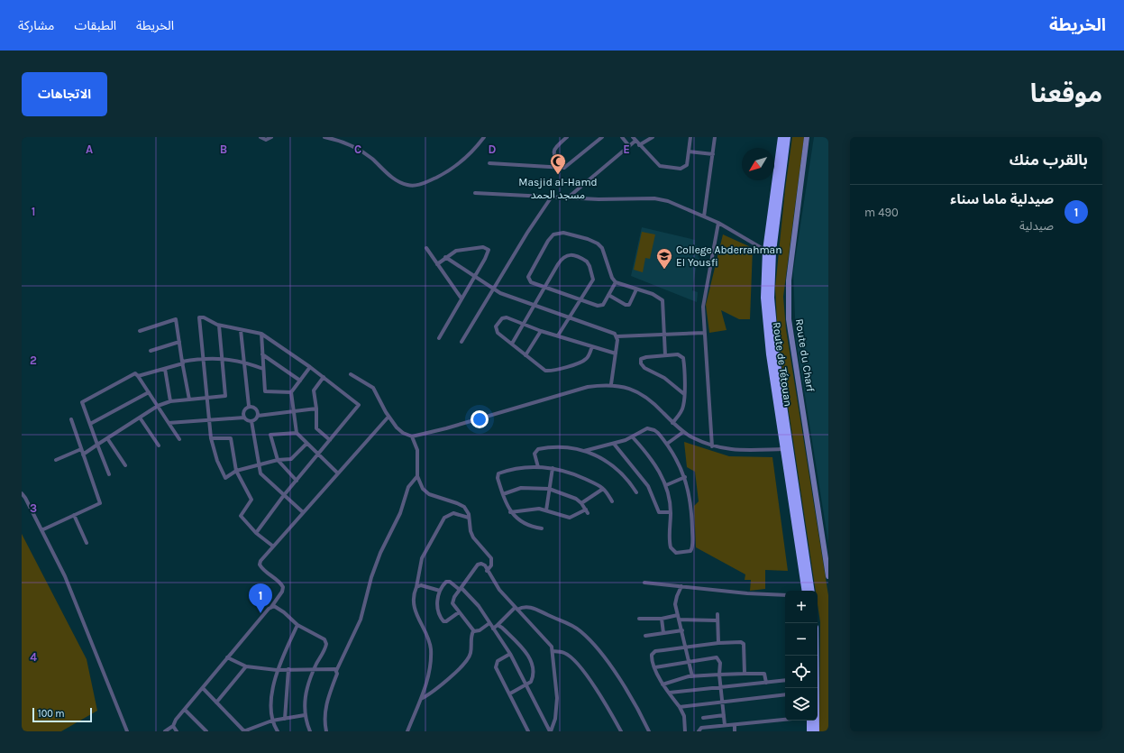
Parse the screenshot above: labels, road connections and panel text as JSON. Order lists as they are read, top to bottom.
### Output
{
  "streets": {
    "highway": ["Route de Tétouan"],
    "street": ["Route du Charf"]
  },
  "places": {
    "mosque": ["Masjid al-Hamd مسجد الحمد"],
    "school or university": ["College Abderrahman El Yousfi"]
  },
  "scale_bar": "100 m",
  "north": "bottom left",
  "page": {
    "header": "الخريطة",
    "nav": ["الخريطة", "الطبقات", "مشاركة"],
    "title": "موقعنا",
    "buttons": "الاتجاهات",
    "heading": "بالقرب منك",
    "list": [
      {
        "mark": "1",
        "name": "صيدلية ماما سناء",
        "note": "صيدلية",
        "value": "490 m"
      }
    ],
    "pins": "1",
    "map_buttons": ["+", "−"],
    "scale": "100 m"
  },
  "grid": {
    "columns": [
      "A",
      "B",
      "C",
      "D",
      "E"
    ],
    "rows": [
      "1",
      "2",
      "3",
      "4"
    ]
  }
}
